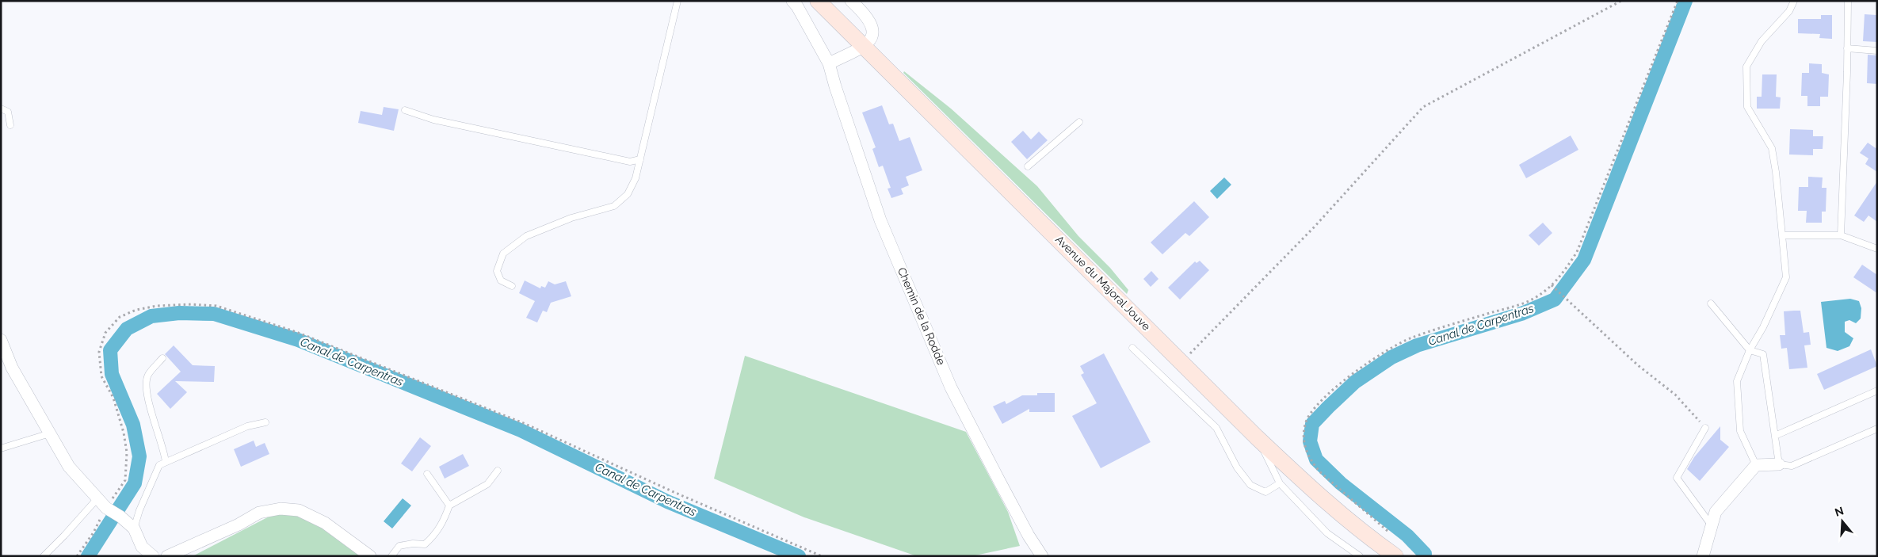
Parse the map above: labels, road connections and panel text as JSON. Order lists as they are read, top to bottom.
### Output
{
  "streets": {
    "main road": ["Avenue du Majoral Jouve"],
    "street": ["Chemin de la Rodde"]
  },
  "water": ["Canal de Carpentras"],
  "north": "top"
}
